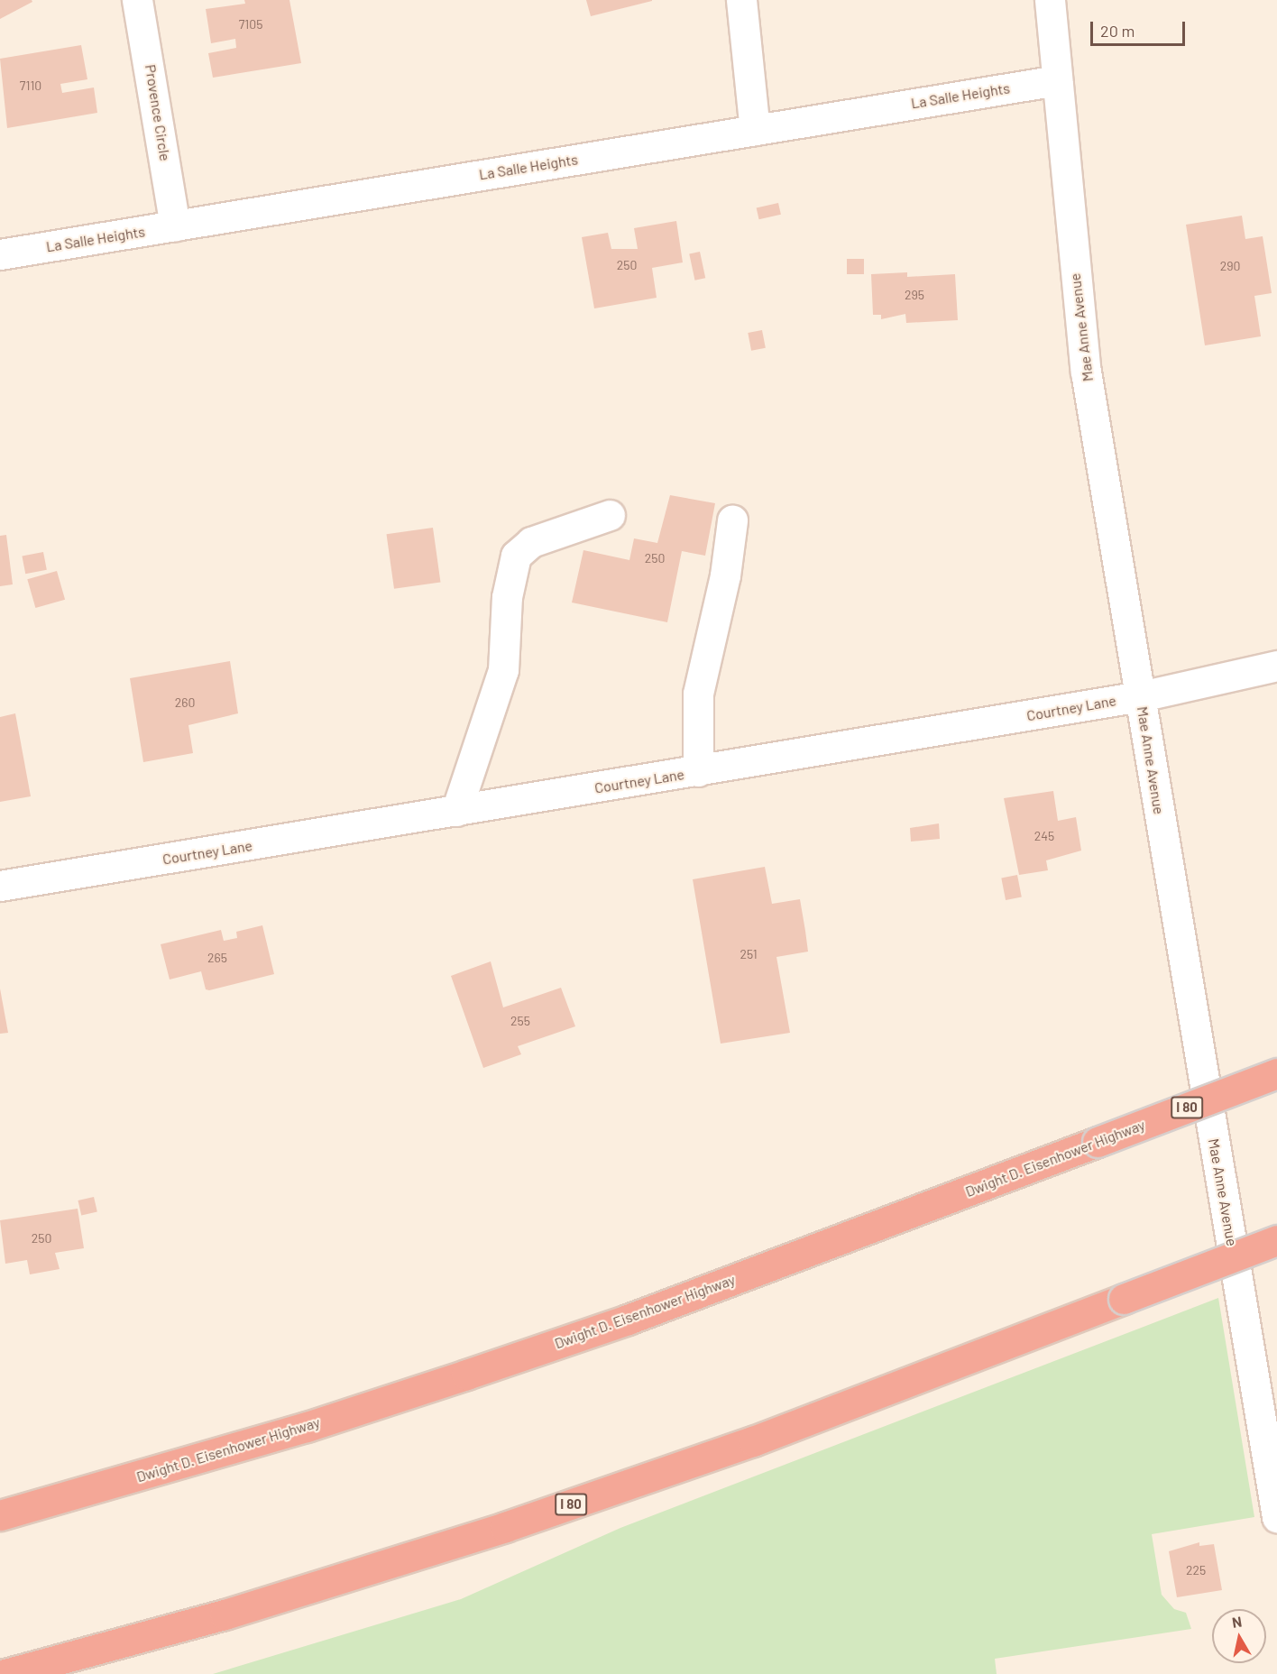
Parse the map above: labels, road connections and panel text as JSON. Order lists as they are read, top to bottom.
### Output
{
  "streets": {
    "highway": ["I 80", "Dwight D. Eisenhower Highway"],
    "street": [
      "La Salle Heights",
      "Provence Circle",
      "Mae Anne Avenue",
      "Courtney Lane"
    ]
  },
  "crossings": [
    ["La Salle Heights", "Provence Circle"],
    ["La Salle Heights", "Mae Anne Avenue"],
    ["Mae Anne Avenue", "Courtney Lane"]
  ],
  "house_numbers": [
    "7105",
    "7110",
    "250",
    "290",
    "295",
    "250",
    "260",
    "245",
    "251",
    "265",
    "255",
    "250",
    "225"
  ],
  "scale_bar": "20 m",
  "north": "top"
}
